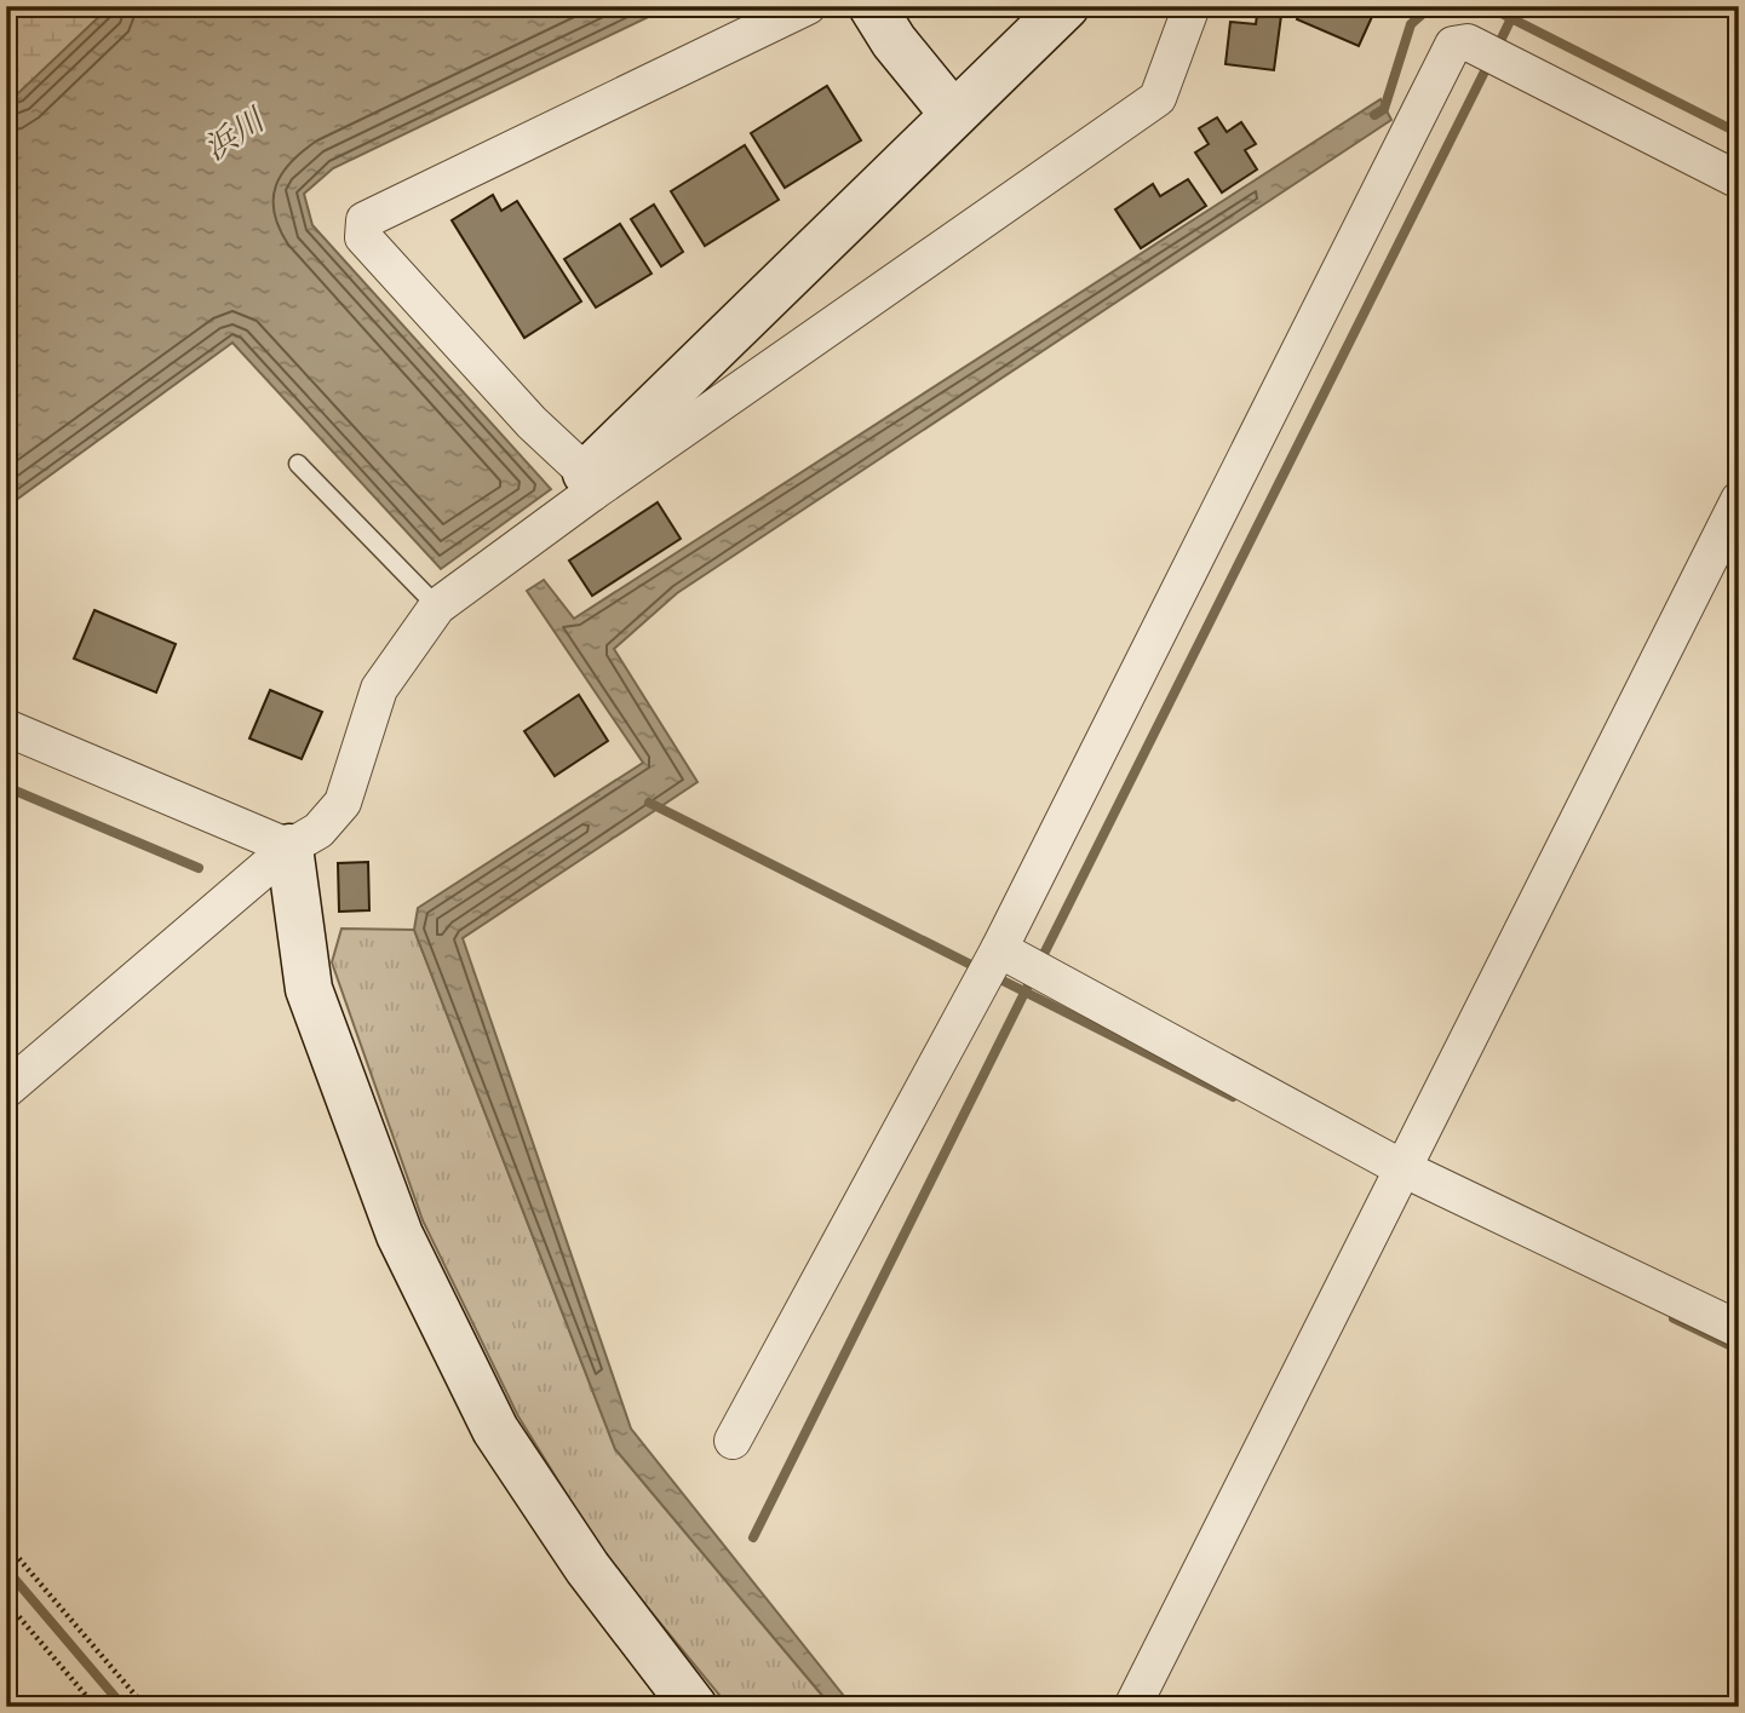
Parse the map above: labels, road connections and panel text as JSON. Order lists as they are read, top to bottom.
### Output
{
  "water": ["浜川"]
}
